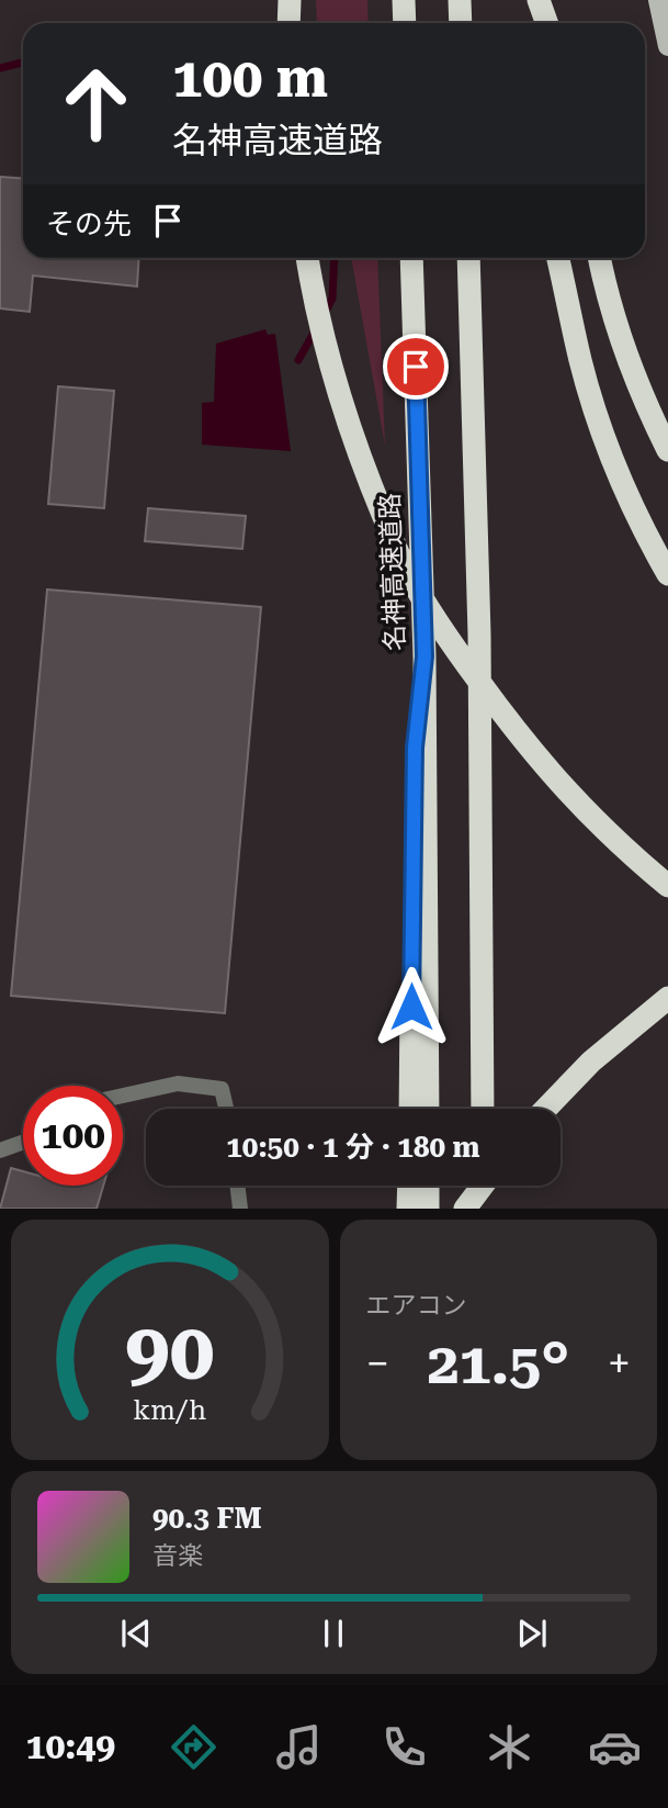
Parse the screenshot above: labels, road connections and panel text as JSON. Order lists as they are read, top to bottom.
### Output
{
  "streets": {
    "highway": ["名神高速道路"]
  },
  "page": {
    "turn": ["100 m", "名神高速道路"],
    "then": "その先",
    "limit": "100",
    "trip": "10:50 · 1 分 · 180 m",
    "tile": "エアコン",
    "heat": ["−", "21.5°", "+"],
    "song": ["90.3 FM", "音楽"],
    "tabs": "10:49",
    "gauge": ["90", "km/h"]
  }
}
